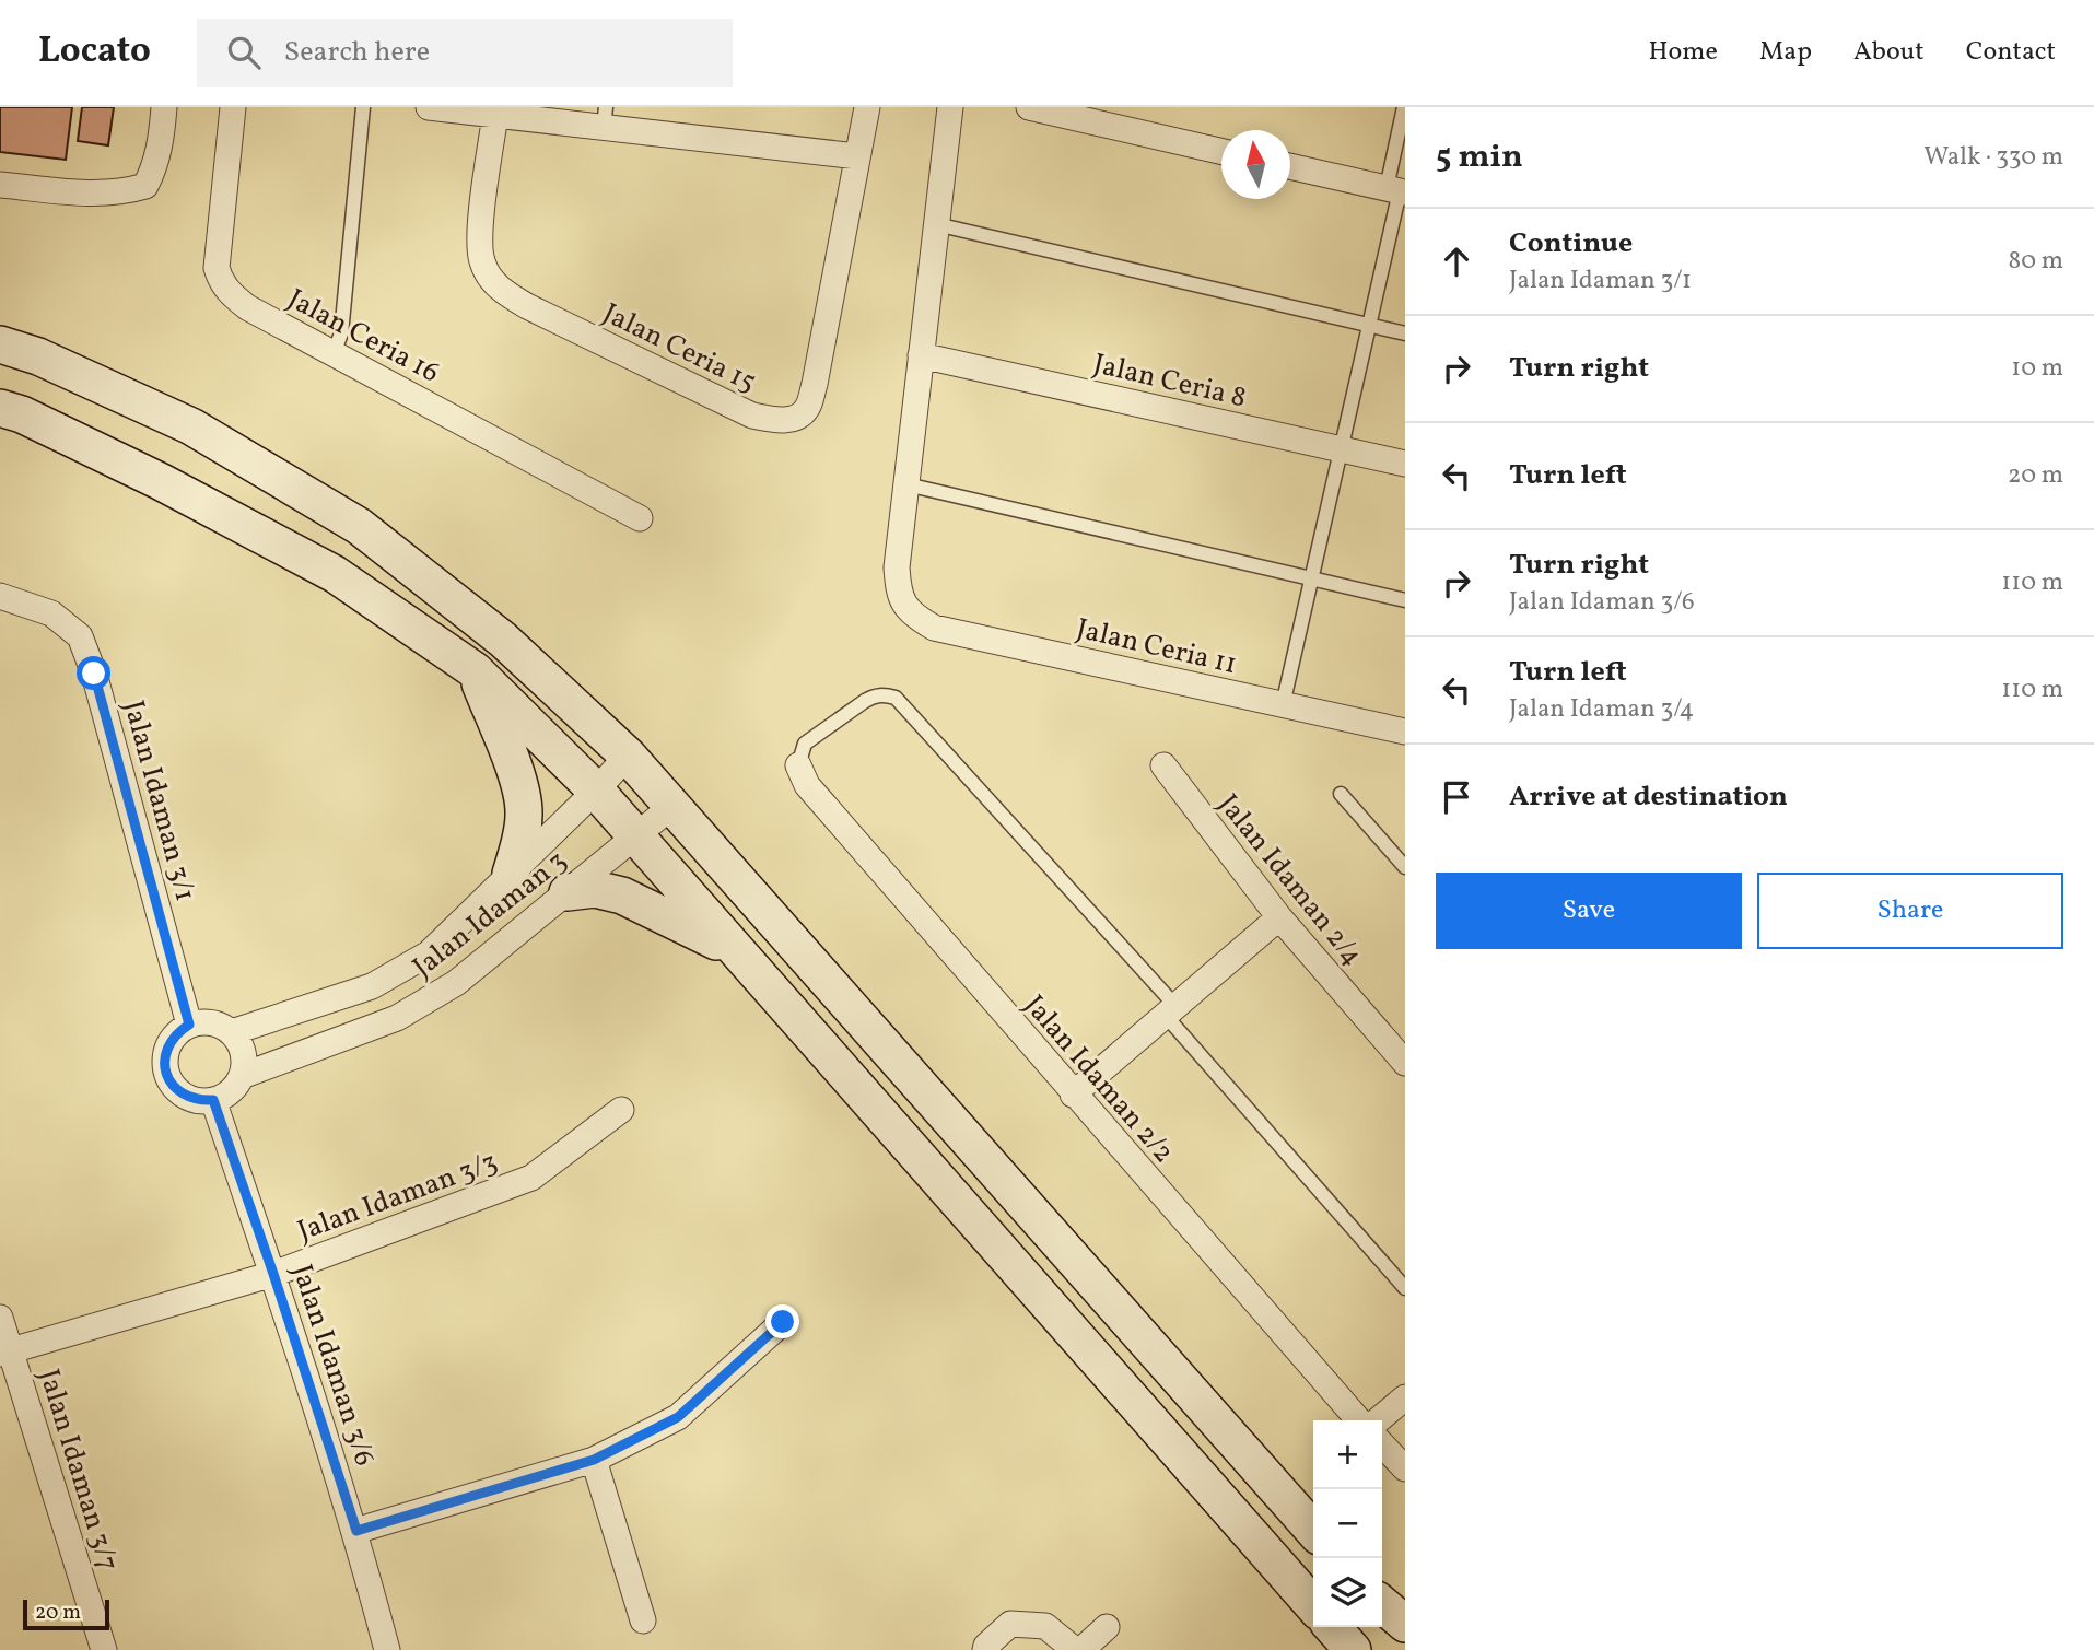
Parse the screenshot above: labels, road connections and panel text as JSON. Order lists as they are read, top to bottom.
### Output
{
  "streets": {
    "street": [
      "Jalan Ceria 16",
      "Jalan Ceria 15",
      "Jalan Ceria 8",
      "Jalan Ceria 11",
      "Jalan Idaman 3/1",
      "Jalan Idaman 2/4",
      "Jalan Idaman 3",
      "Jalan Idaman 2/2",
      "Jalan Idaman 3/3",
      "Jalan Idaman 3/6",
      "Jalan Idaman 3/7"
    ]
  },
  "crossings": [
    ["Jalan Idaman 3/1", "Jalan Idaman 3"],
    ["Jalan Idaman 3/1", "Jalan Idaman 3/6"],
    ["Jalan Idaman 3", "Jalan Idaman 3/6"],
    ["Jalan Idaman 3/3", "Jalan Idaman 3/6"],
    ["Jalan Idaman 3/3", "Jalan Idaman 3/7"]
  ],
  "scale_bar": "20 m",
  "north": "top",
  "page": {
    "header": "Locato",
    "search": "Search here",
    "nav": [
      "Home",
      "Map",
      "About",
      "Contact"
    ],
    "heading": ["5 min", "Walk · 330 m"],
    "list": [
      ["Continue", "Jalan Idaman 3/1", "80 m"],
      ["Turn right", "10 m"],
      ["Turn left", "20 m"],
      ["Turn right", "Jalan Idaman 3/6", "110 m"],
      ["Turn left", "Jalan Idaman 3/4", "110 m"],
      "Arrive at destination"
    ],
    "buttons": ["Save", "Share"],
    "map_buttons": ["+", "−"],
    "scale": "20 m"
  }
}
